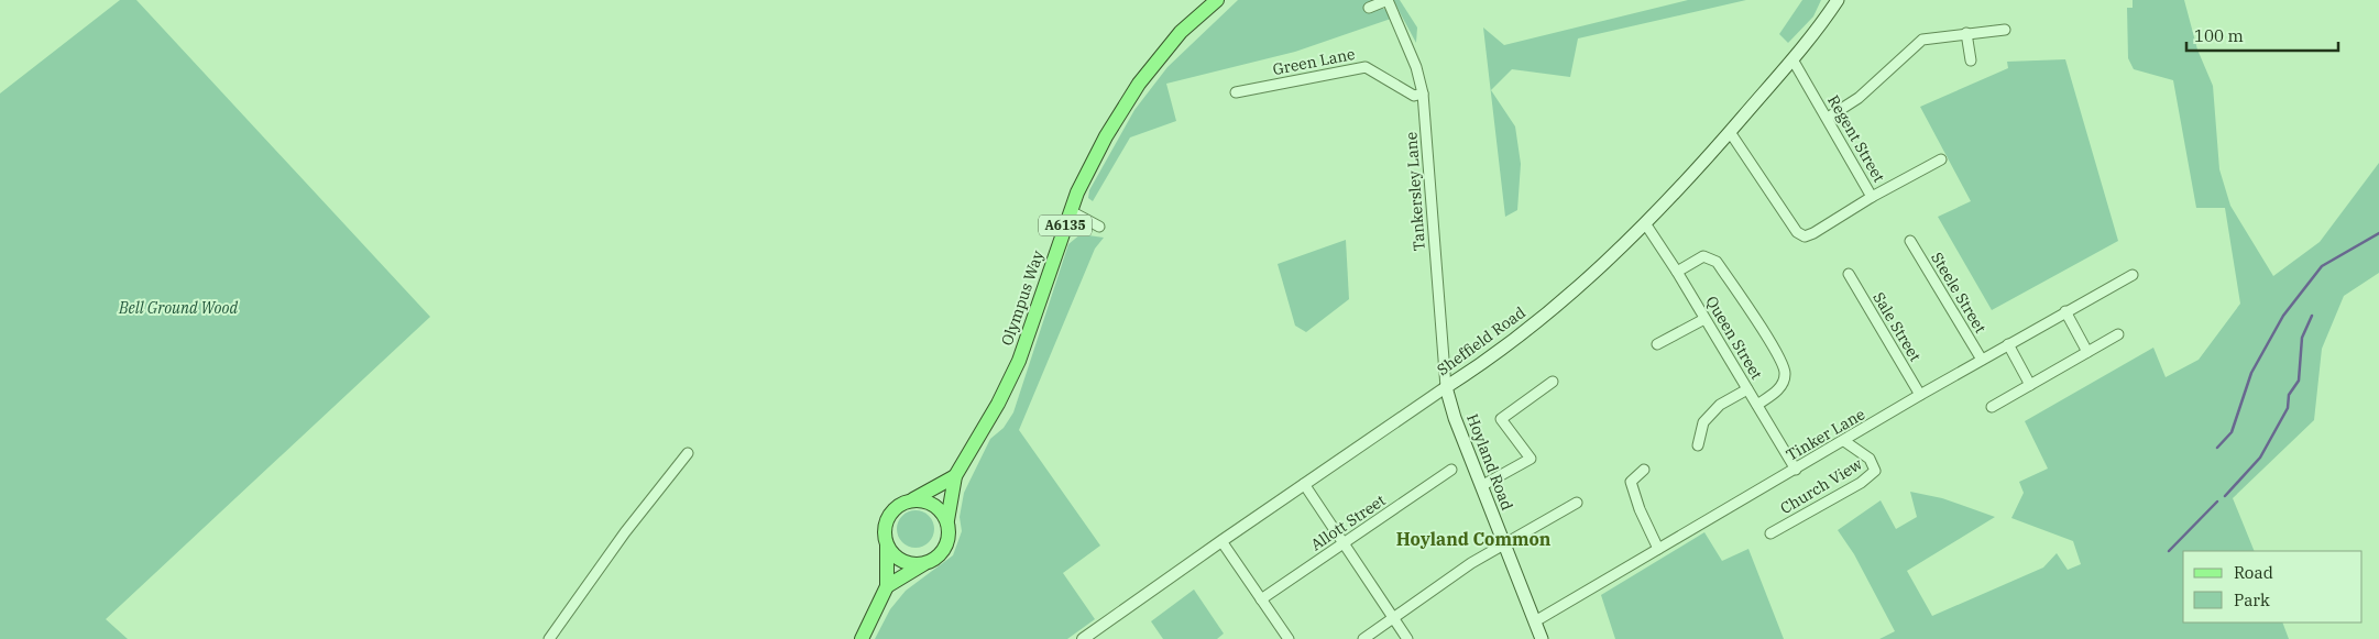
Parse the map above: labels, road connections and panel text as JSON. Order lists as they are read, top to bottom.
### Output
{
  "streets": {
    "main road": [
      "A6135",
      "Olympus Way",
      "Sheffield Road",
      "Hoyland Road"
    ],
    "street": [
      "Green Lane",
      "Regent Street",
      "Tankersley Lane",
      "Steele Street",
      "Sale Street",
      "Queen Street",
      "Tinker Lane",
      "Church View",
      "Allott Street"
    ]
  },
  "crossings": [
    ["Green Lane", "Tankersley Lane"],
    ["Regent Street", "Sheffield Road"],
    ["Tankersley Lane", "Sheffield Road"],
    ["Tankersley Lane", "Hoyland Road"],
    ["Steele Street", "Tinker Lane"],
    ["Sale Street", "Tinker Lane"],
    ["Queen Street", "Sheffield Road"],
    ["Queen Street", "Tinker Lane"],
    ["Sheffield Road", "Hoyland Road"],
    ["Tinker Lane", "Hoyland Road"],
    ["Tinker Lane", "Church View"]
  ],
  "districts": ["Hoyland Common"],
  "parks": ["Bell Ground Wood"],
  "legend": ["Road", "Park"],
  "scale_bar": "100 m"
}
